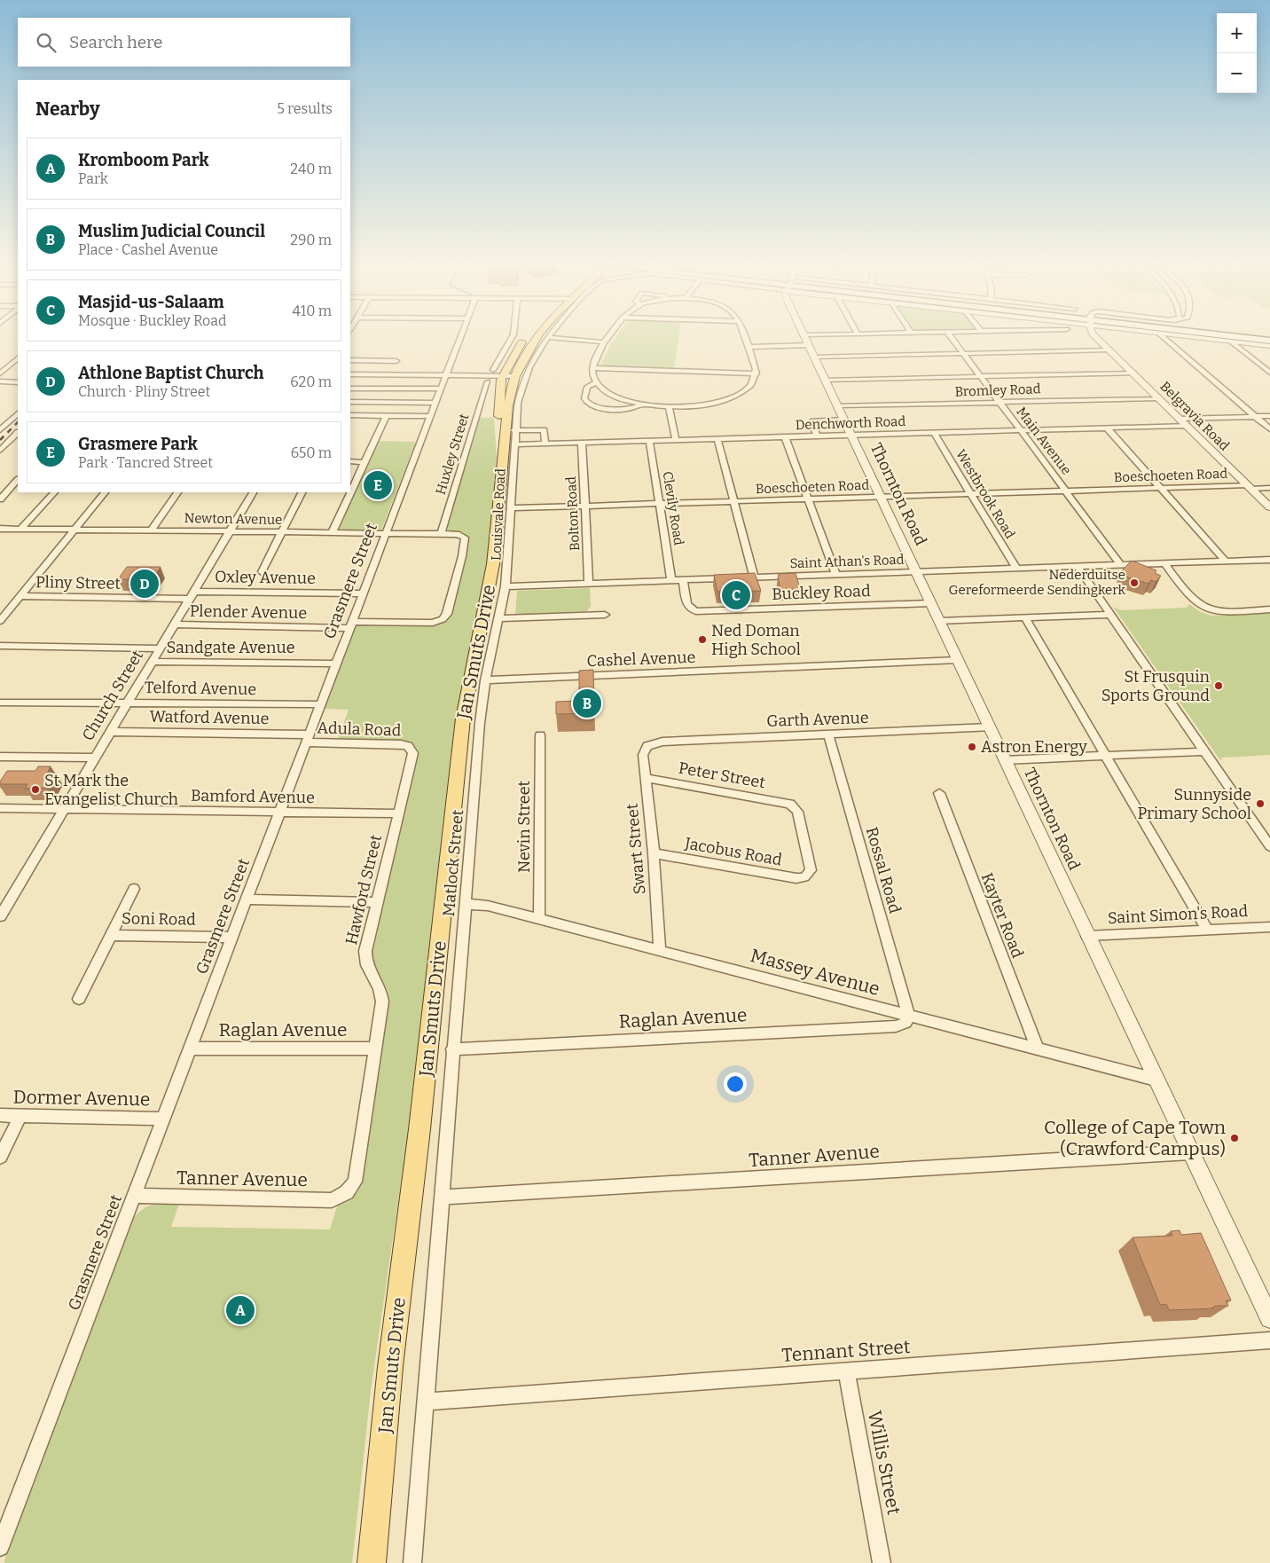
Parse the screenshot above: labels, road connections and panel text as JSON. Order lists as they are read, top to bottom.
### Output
{
  "streets": {
    "main road": ["Jan Smuts Drive"],
    "street": [
      "Bromley Road",
      "Belgravia Road",
      "Denchworth Road",
      "Main Avenue",
      "Huxley Street",
      "Boeschoeten Road",
      "Thornton Road",
      "Westbrook Road",
      "Clevily Road",
      "Bolton Road",
      "Louisvale Road",
      "Newton Avenue",
      "Saint Athan's Road",
      "Oxley Avenue",
      "Grasmere Street",
      "Pliny Street",
      "Buckley Road",
      "Plender Avenue",
      "Sandgate Avenue",
      "Cashel Avenue",
      "Telford Avenue",
      "Church Street",
      "Watford Avenue",
      "Garth Avenue",
      "Adula Road",
      "Peter Street",
      "Bamford Avenue",
      "Nevin Street",
      "Swart Street",
      "Jacobus Road",
      "Matlock Street",
      "Rossal Road",
      "Hawford Street",
      "Saint Simon's Road",
      "Kayter Road",
      "Soni Road",
      "Massey Avenue",
      "Raglan Avenue",
      "Dormer Avenue",
      "Tanner Avenue",
      "Tennant Street",
      "Willis Street"
    ]
  },
  "crossings": [
    ["Bromley Road", "Belgravia Road"],
    ["Bromley Road", "Main Avenue"],
    ["Bromley Road", "Thornton Road"],
    ["Belgravia Road", "Denchworth Road"],
    ["Belgravia Road", "Boeschoeten Road"],
    ["Denchworth Road", "Main Avenue"],
    ["Denchworth Road", "Thornton Road"],
    ["Denchworth Road", "Westbrook Road"],
    ["Denchworth Road", "Clevily Road"],
    ["Denchworth Road", "Bolton Road"],
    ["Denchworth Road", "Louisvale Road"],
    ["Denchworth Road", "Jan Smuts Drive"],
    ["Main Avenue", "Boeschoeten Road"],
    ["Main Avenue", "Saint Athan's Road"],
    ["Huxley Street", "Newton Avenue"],
    ["Boeschoeten Road", "Thornton Road"],
    ["Boeschoeten Road", "Westbrook Road"],
    ["Boeschoeten Road", "Clevily Road"],
    ["Boeschoeten Road", "Bolton Road"],
    ["Boeschoeten Road", "Louisvale Road"],
    ["Thornton Road", "Saint Athan's Road"],
    ["Thornton Road", "Buckley Road"],
    ["Thornton Road", "Cashel Avenue"],
    ["Thornton Road", "Garth Avenue"],
    ["Thornton Road", "Saint Simon's Road"],
    ["Thornton Road", "Massey Avenue"],
    ["Thornton Road", "Tanner Avenue"],
    ["Westbrook Road", "Saint Athan's Road"],
    ["Clevily Road", "Saint Athan's Road"],
    ["Bolton Road", "Saint Athan's Road"],
    ["Louisvale Road", "Saint Athan's Road"],
    ["Louisvale Road", "Jan Smuts Drive"],
    ["Louisvale Road", "Matlock Street"],
    ["Newton Avenue", "Grasmere Street"],
    ["Newton Avenue", "Plender Avenue"],
    ["Newton Avenue", "Church Street"],
    ["Saint Athan's Road", "Buckley Road"],
    ["Saint Athan's Road", "Matlock Street"],
    ["Oxley Avenue", "Grasmere Street"],
    ["Oxley Avenue", "Pliny Street"],
    ["Oxley Avenue", "Church Street"],
    ["Grasmere Street", "Plender Avenue"],
    ["Grasmere Street", "Sandgate Avenue"],
    ["Grasmere Street", "Telford Avenue"],
    ["Grasmere Street", "Watford Avenue"],
    ["Grasmere Street", "Adula Road"],
    ["Grasmere Street", "Bamford Avenue"],
    ["Grasmere Street", "Soni Road"],
    ["Grasmere Street", "Raglan Avenue"],
    ["Grasmere Street", "Dormer Avenue"],
    ["Grasmere Street", "Tanner Avenue"],
    ["Pliny Street", "Church Street"],
    ["Plender Avenue", "Church Street"],
    ["Sandgate Avenue", "Church Street"],
    ["Cashel Avenue", "Matlock Street"],
    ["Telford Avenue", "Church Street"],
    ["Church Street", "Watford Avenue"],
    ["Church Street", "Bamford Avenue"],
    ["Watford Avenue", "Adula Road"],
    ["Garth Avenue", "Swart Street"],
    ["Garth Avenue", "Rossal Road"],
    ["Adula Road", "Hawford Street"],
    ["Peter Street", "Swart Street"],
    ["Peter Street", "Jacobus Road"],
    ["Bamford Avenue", "Hawford Street"],
    ["Nevin Street", "Massey Avenue"],
    ["Swart Street", "Jacobus Road"],
    ["Swart Street", "Massey Avenue"],
    ["Matlock Street", "Massey Avenue"],
    ["Matlock Street", "Raglan Avenue"],
    ["Matlock Street", "Tanner Avenue"],
    ["Matlock Street", "Tennant Street"],
    ["Rossal Road", "Massey Avenue"],
    ["Rossal Road", "Raglan Avenue"],
    ["Hawford Street", "Raglan Avenue"],
    ["Hawford Street", "Tanner Avenue"],
    ["Kayter Road", "Massey Avenue"],
    ["Massey Avenue", "Raglan Avenue"],
    ["Tennant Street", "Willis Street"]
  ],
  "places": [
    "Nederduitse Gereformeerde Sendingkerk",
    "Ned Doman High School",
    "St Frusquin Sports Ground",
    "Astron Energy",
    "St Mark the Evangelist Church",
    "Sunnyside Primary School",
    "College of Cape Town (Crawford Campus)"
  ],
  "page": {
    "map_buttons": ["+", "−"],
    "search": "Search here",
    "heading": ["Nearby", "5 results"],
    "list": [
      {
        "mark": "A",
        "name": "Kromboom Park",
        "note": "Park",
        "value": "240 m"
      },
      {
        "mark": "B",
        "name": "Muslim Judicial Council",
        "note": "Place · Cashel Avenue",
        "value": "290 m"
      },
      {
        "mark": "C",
        "name": "Masjid-us-Salaam",
        "note": "Mosque · Buckley Road",
        "value": "410 m"
      },
      {
        "mark": "D",
        "name": "Athlone Baptist Church",
        "note": "Church · Pliny Street",
        "value": "620 m"
      },
      {
        "mark": "E",
        "name": "Grasmere Park",
        "note": "Park · Tancred Street",
        "value": "650 m"
      }
    ],
    "pins": [
      "E",
      "D",
      "C",
      "B",
      "A"
    ]
  }
}
